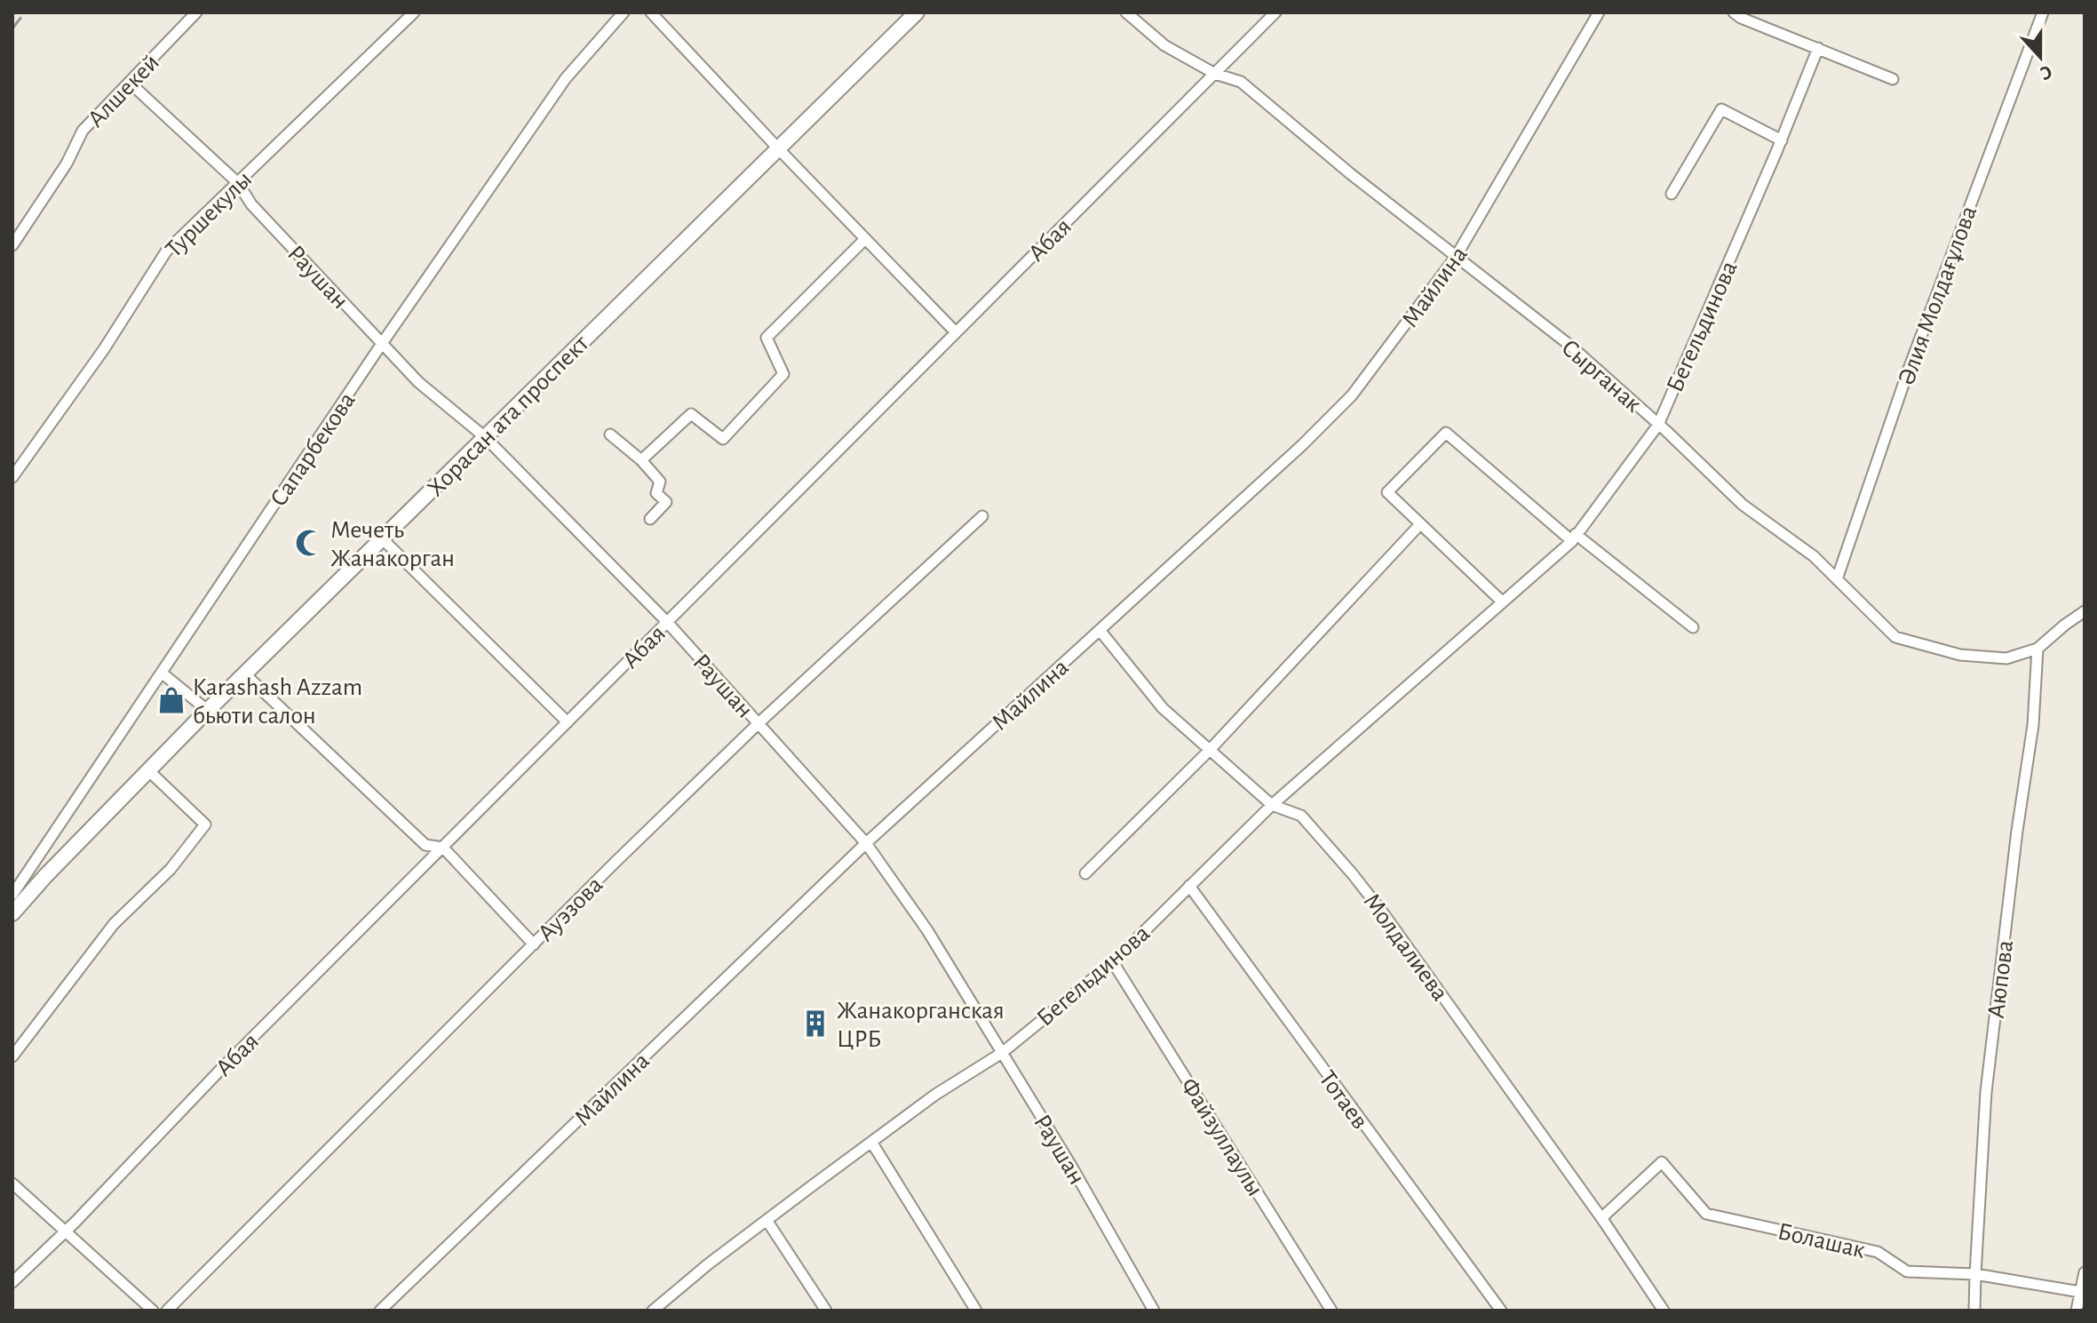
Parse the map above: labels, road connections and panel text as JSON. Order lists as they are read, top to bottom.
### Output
{
  "streets": {
    "main road": ["Хорасан ата проспект"],
    "street": [
      "Алшекей",
      "Туршекулы",
      "Абая",
      "Раушан",
      "Майлина",
      "Әлия Молдағұлова",
      "Бегельдинова",
      "Сырганак",
      "Сапарбекова",
      "Ауэзова",
      "Молдалиева",
      "Аюпова",
      "Тотаев",
      "Файзуллаулы",
      "Болашак"
    ]
  },
  "crossings": [
    ["Алшекей", "Раушан"],
    ["Туршекулы", "Раушан"],
    ["Абая", "Раушан"],
    ["Абая", "Сырганак"],
    ["Раушан", "Майлина"],
    ["Раушан", "Бегельдинова"],
    ["Раушан", "Хорасан ата проспект"],
    ["Раушан", "Сапарбекова"],
    ["Раушан", "Ауэзова"],
    ["Майлина", "Сырганак"],
    ["Майлина", "Молдалиева"],
    ["Әлия Молдағұлова", "Сырганак"],
    ["Бегельдинова", "Сырганак"],
    ["Бегельдинова", "Молдалиева"],
    ["Бегельдинова", "Тотаев"],
    ["Бегельдинова", "Файзуллаулы"],
    ["Сырганак", "Аюпова"],
    ["Молдалиева", "Болашак"],
    ["Аюпова", "Болашак"]
  ],
  "places": {
    "mosque": ["Мечеть Жанакорган"],
    "shop": ["Karashash Azzam бьюти салон"],
    "building": ["Жанакорганская ЦРБ"]
  },
  "north": "bottom"
}
